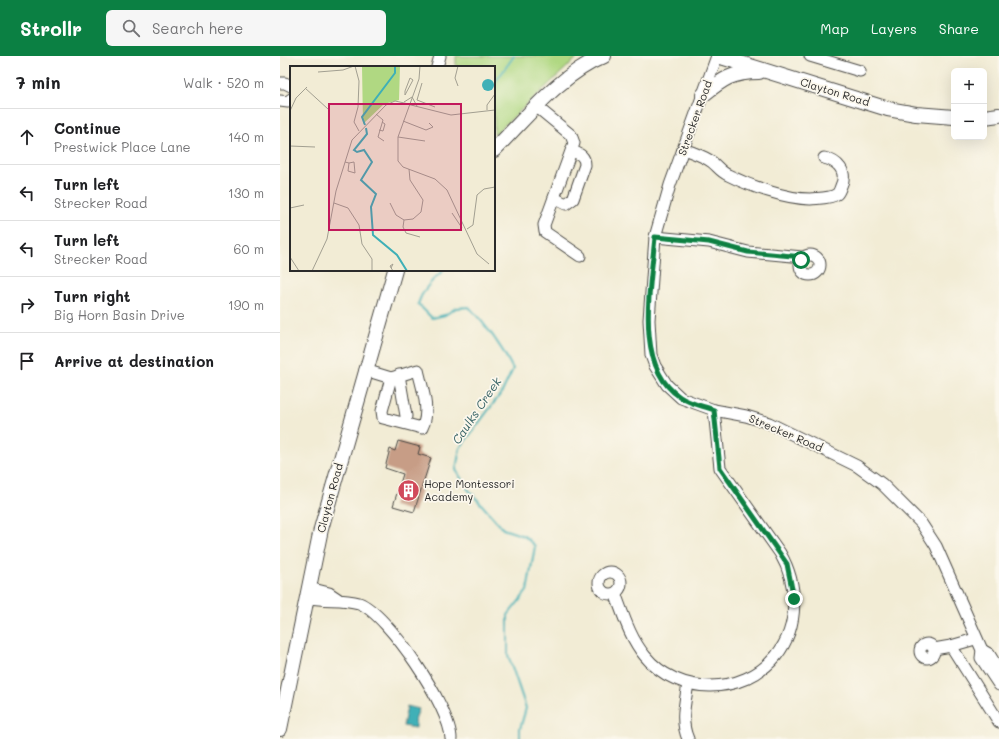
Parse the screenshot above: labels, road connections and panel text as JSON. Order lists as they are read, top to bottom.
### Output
{
  "streets": {
    "main road": ["Clayton Road"],
    "street": ["Strecker Road"]
  },
  "crossings": [
    ["Clayton Road", "Strecker Road"]
  ],
  "water": ["Caulks Creek"],
  "places": {
    "building": ["Hope Montessori Academy"]
  },
  "page": {
    "header": "Strollr",
    "search": "Search here",
    "nav": ["Map", "Layers", "Share"],
    "heading": ["7 min", "Walk · 520 m"],
    "map_buttons": ["+", "−"],
    "list": [
      ["Continue", "Prestwick Place Lane", "140 m"],
      ["Turn left", "Strecker Road", "130 m"],
      ["Turn left", "Strecker Road", "60 m"],
      ["Turn right", "Big Horn Basin Drive", "190 m"],
      "Arrive at destination"
    ]
  }
}
